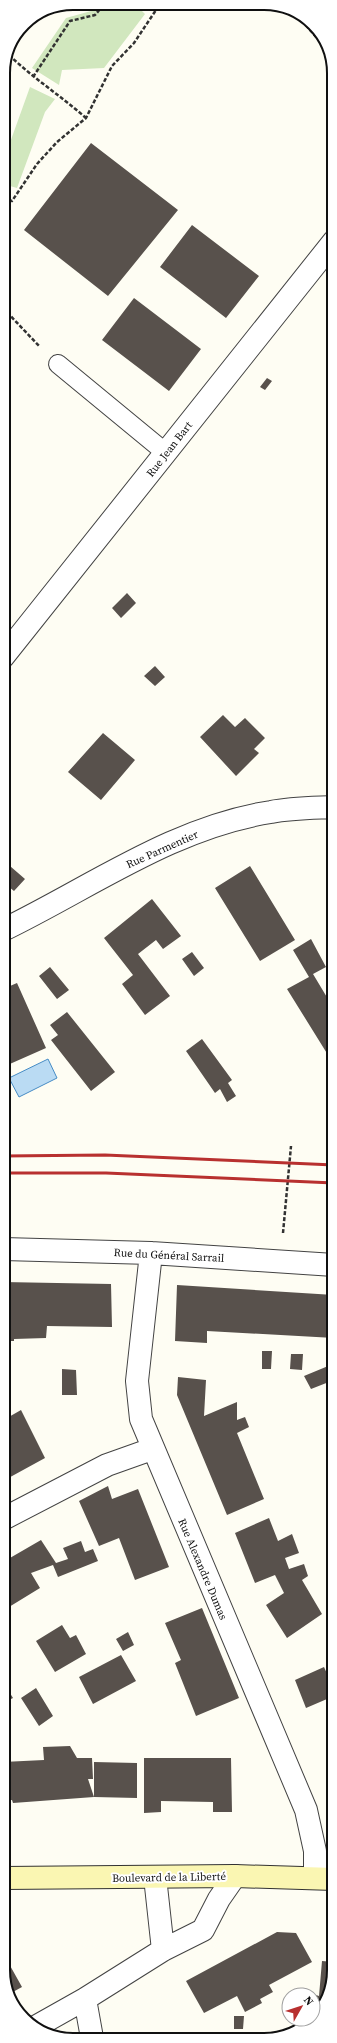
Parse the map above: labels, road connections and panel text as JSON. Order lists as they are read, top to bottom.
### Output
{
  "streets": {
    "main road": ["Boulevard de la Liberté"],
    "street": [
      "Rue Jean Bart",
      "Rue Parmentier",
      "Rue du Général Sarrail",
      "Rue Alexandre Dumas"
    ]
  },
  "crossings": [
    ["Rue du Général Sarrail", "Rue Alexandre Dumas"],
    ["Rue Alexandre Dumas", "Boulevard de la Liberté"]
  ],
  "north": "top right"
}
